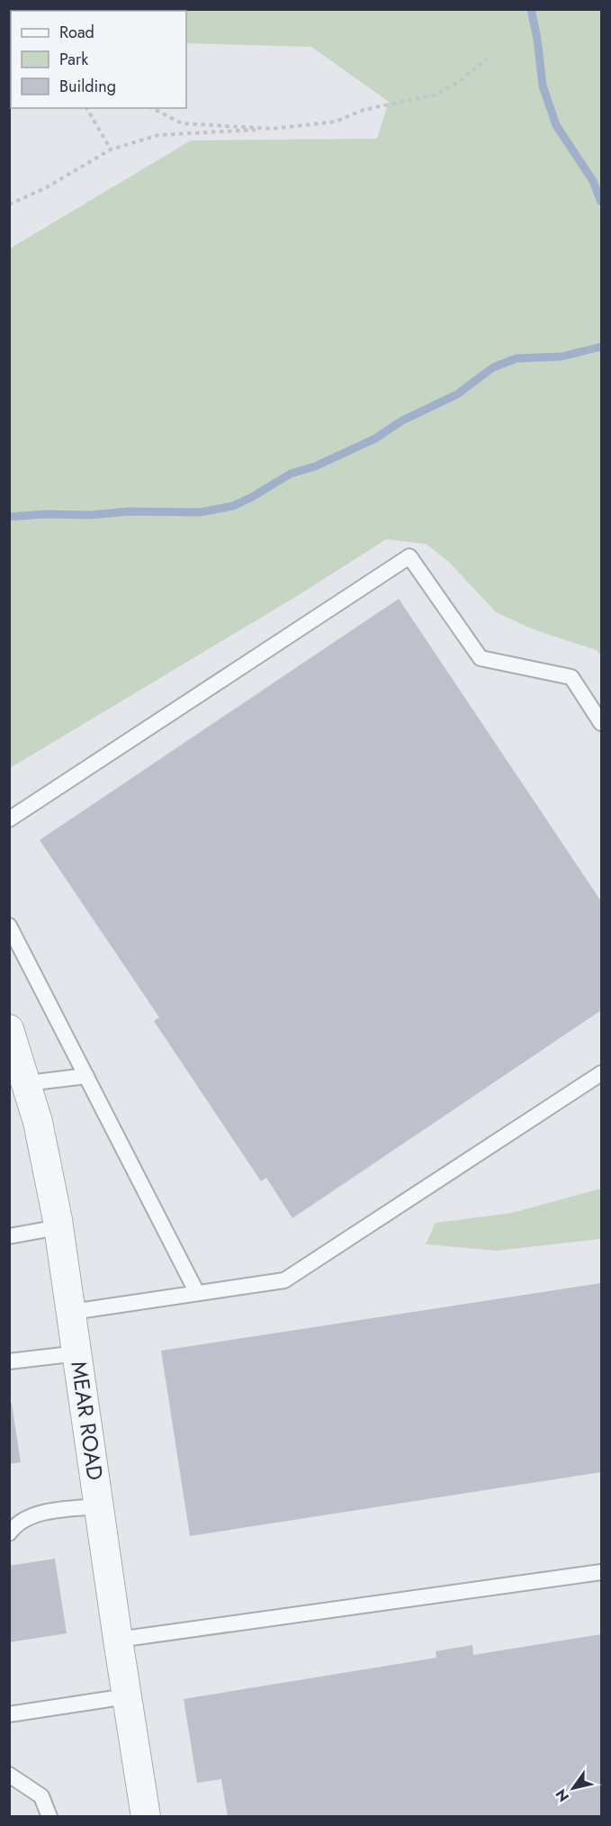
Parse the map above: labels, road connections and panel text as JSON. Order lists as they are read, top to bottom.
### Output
{
  "streets": {
    "street": ["MEAR ROAD"]
  },
  "legend": ["Road", "Park", "Building"],
  "north": "bottom left"
}
